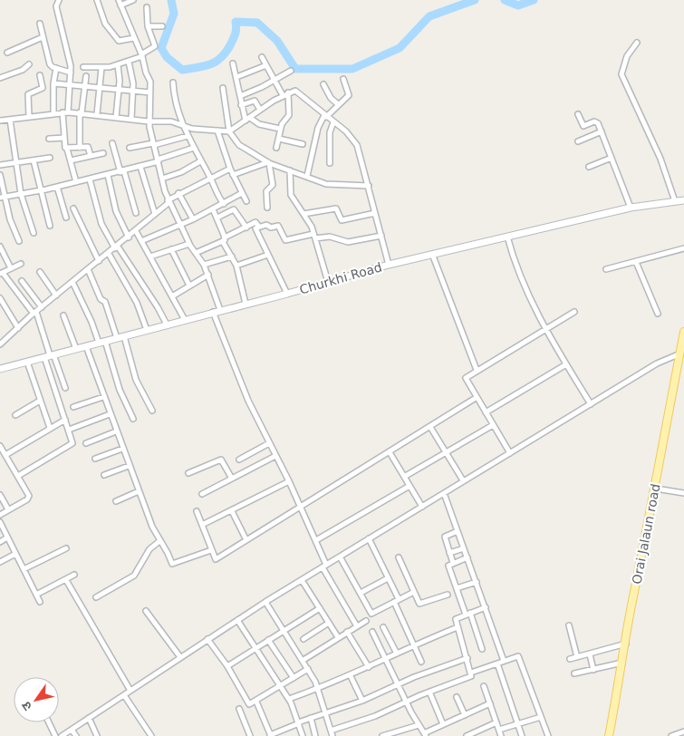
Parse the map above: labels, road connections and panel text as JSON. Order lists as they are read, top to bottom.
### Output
{
  "streets": {
    "main road": ["Orai Jalaun road"],
    "street": ["Churkhi Road"]
  },
  "north": "bottom left"
}
